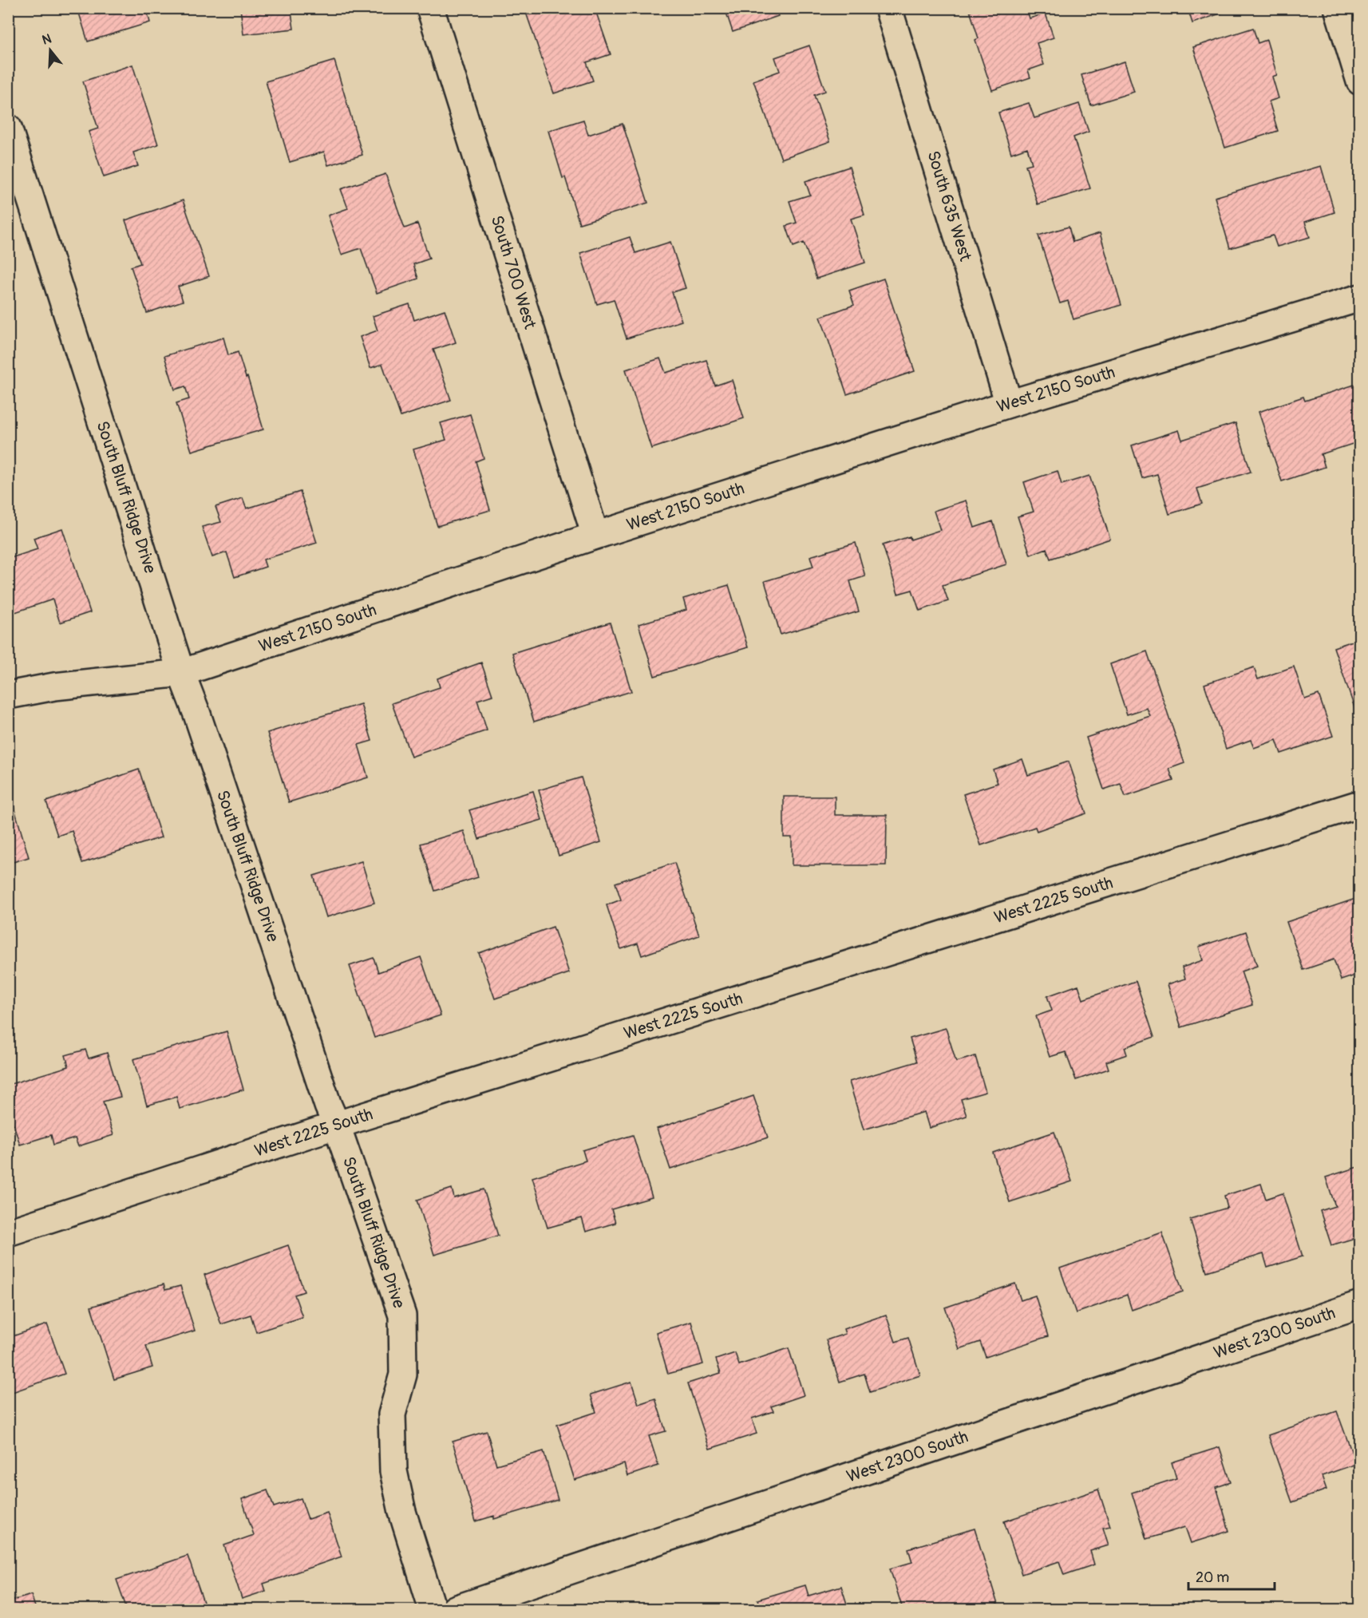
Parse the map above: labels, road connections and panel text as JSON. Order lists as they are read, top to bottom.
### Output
{
  "streets": {
    "street": [
      "South 635 West",
      "South 700 West",
      "West 2150 South",
      "South Bluff Ridge Drive",
      "West 2225 South",
      "West 2300 South"
    ]
  },
  "crossings": [
    ["South 635 West", "West 2150 South"],
    ["South 700 West", "West 2150 South"],
    ["West 2150 South", "South Bluff Ridge Drive"],
    ["South Bluff Ridge Drive", "West 2225 South"]
  ],
  "scale_bar": "20 m",
  "north": "top"
}
